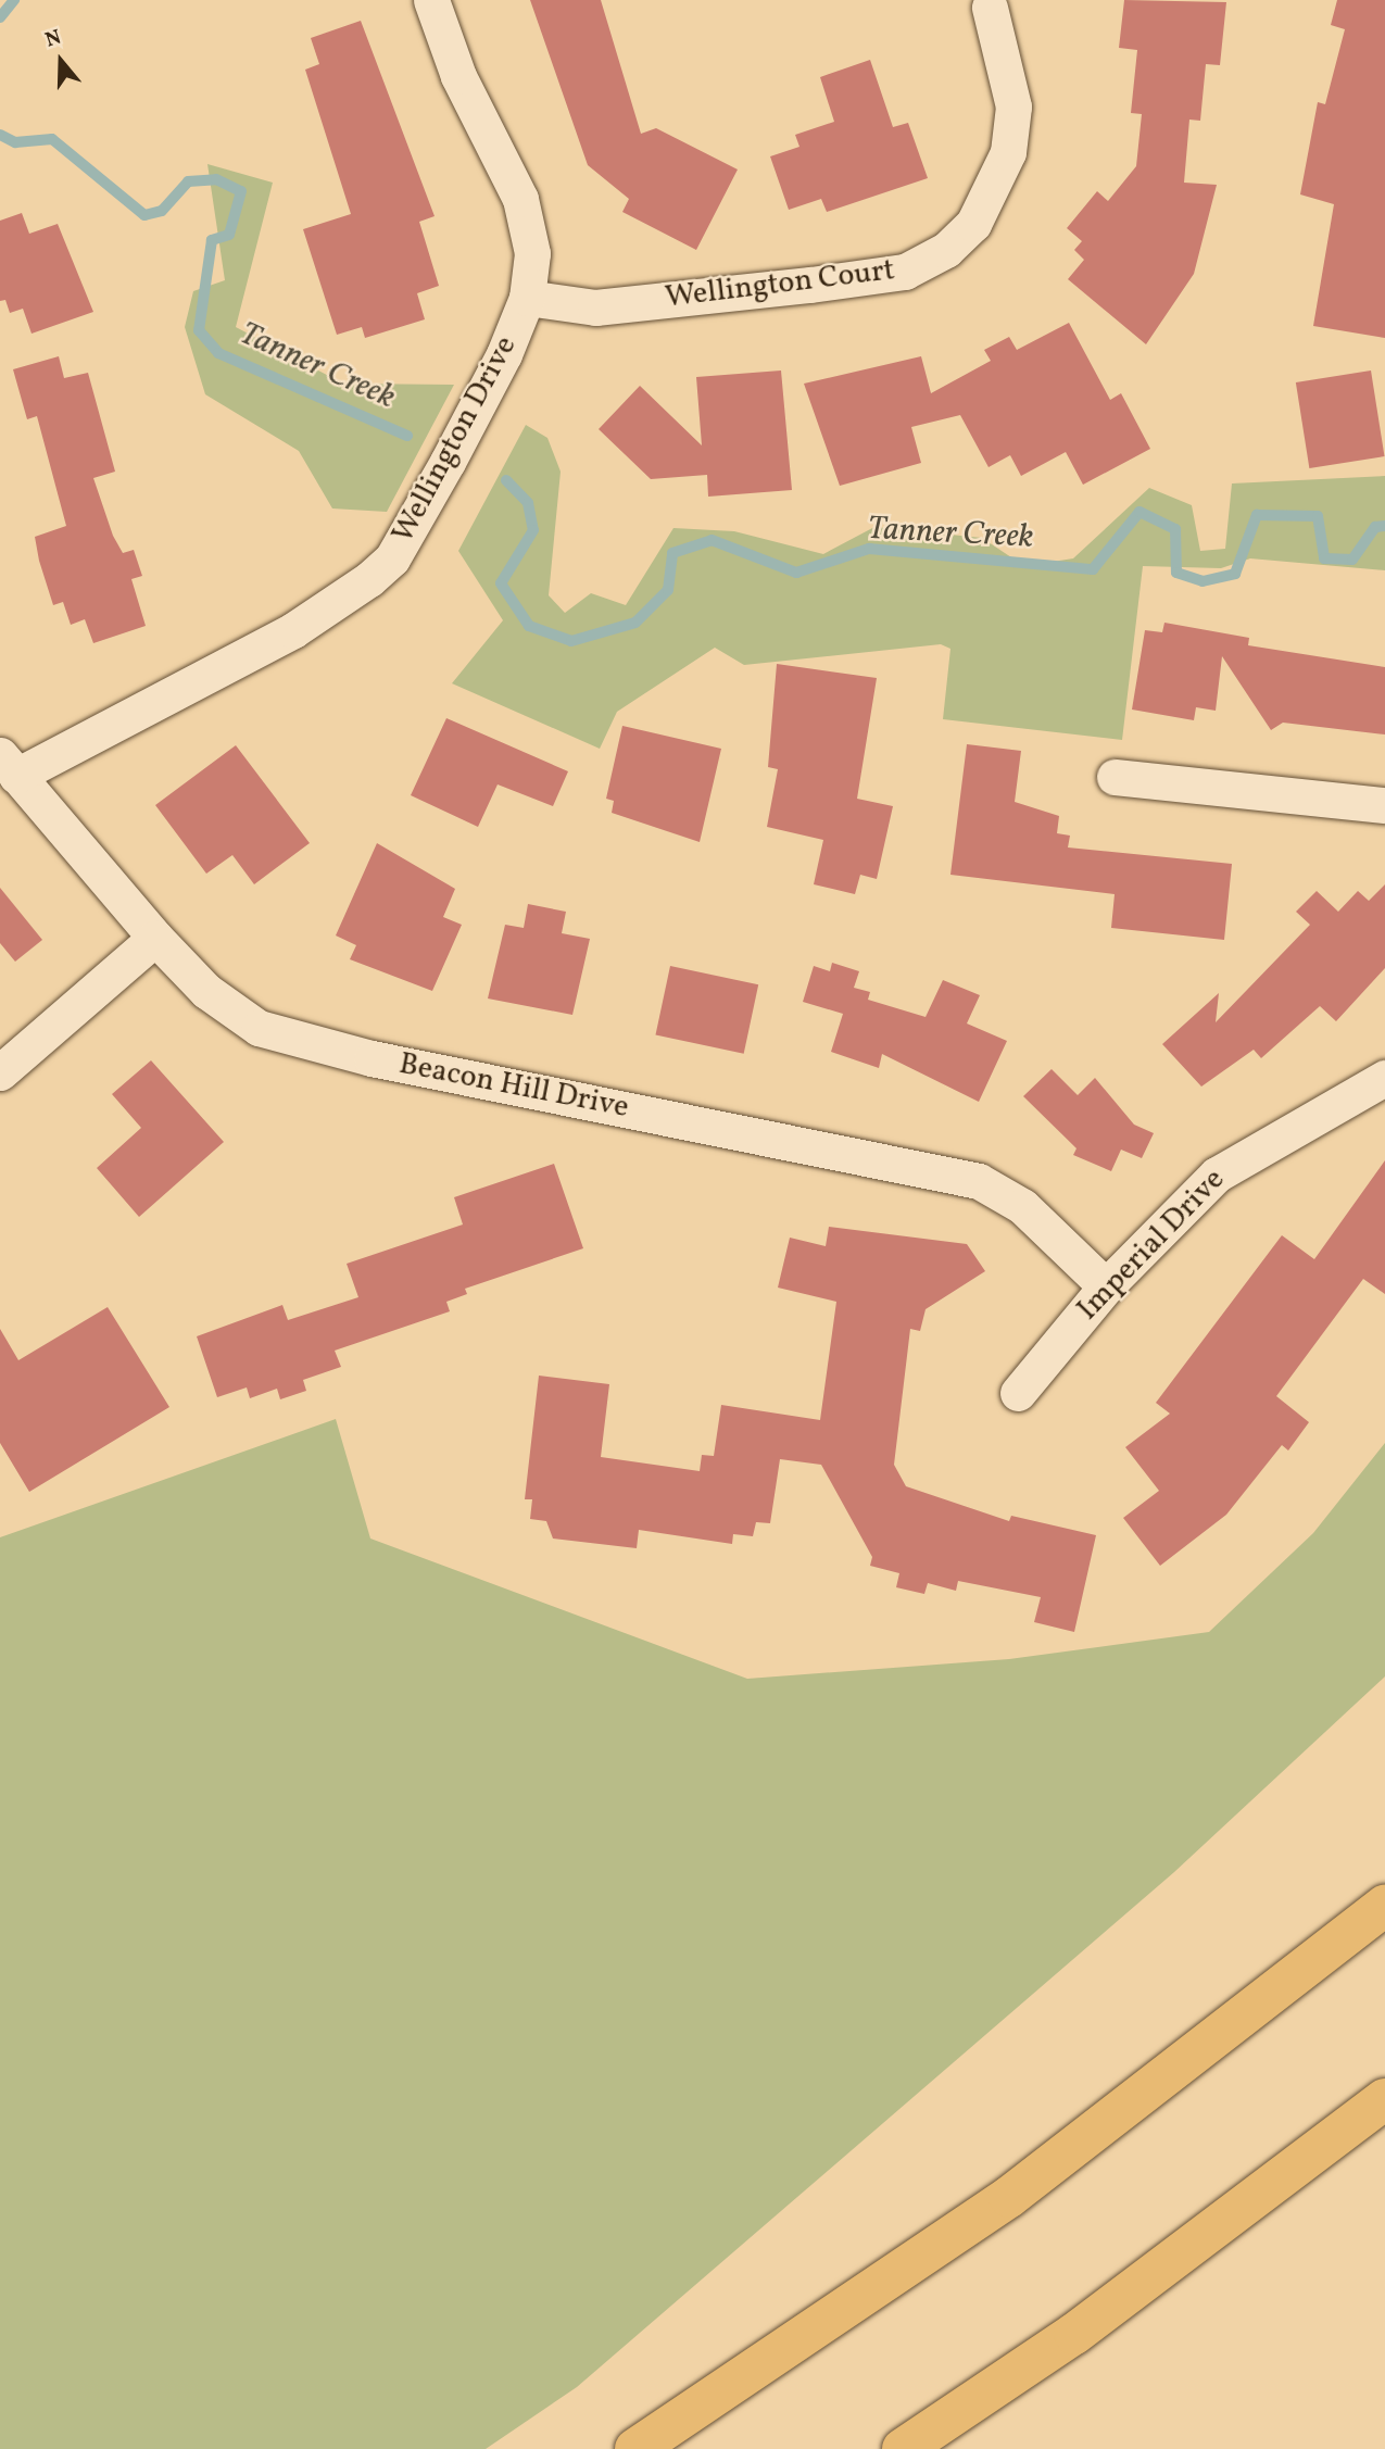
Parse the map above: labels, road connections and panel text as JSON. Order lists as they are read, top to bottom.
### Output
{
  "streets": {
    "street": [
      "Wellington Court",
      "Wellington Drive",
      "Beacon Hill Drive",
      "Imperial Drive"
    ]
  },
  "crossings": [
    ["Wellington Court", "Wellington Drive"],
    ["Wellington Drive", "Beacon Hill Drive"],
    ["Beacon Hill Drive", "Imperial Drive"]
  ],
  "water": ["Tanner Creek"],
  "north": "top"
}
